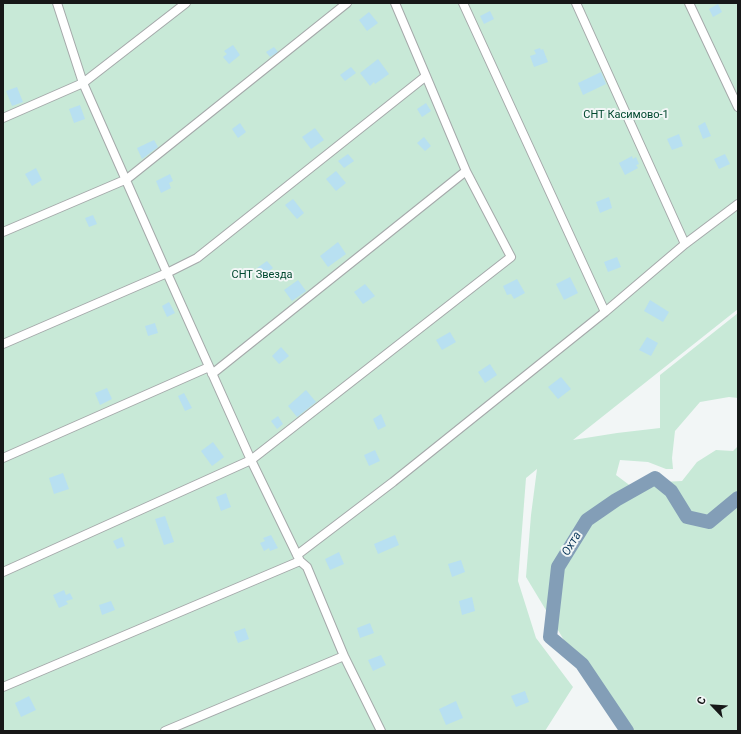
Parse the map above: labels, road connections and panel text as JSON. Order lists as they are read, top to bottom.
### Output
{
  "water": ["Охта"],
  "parks": ["СНТ Касимово-1", "СНТ Звезда"],
  "north": "top left"
}
